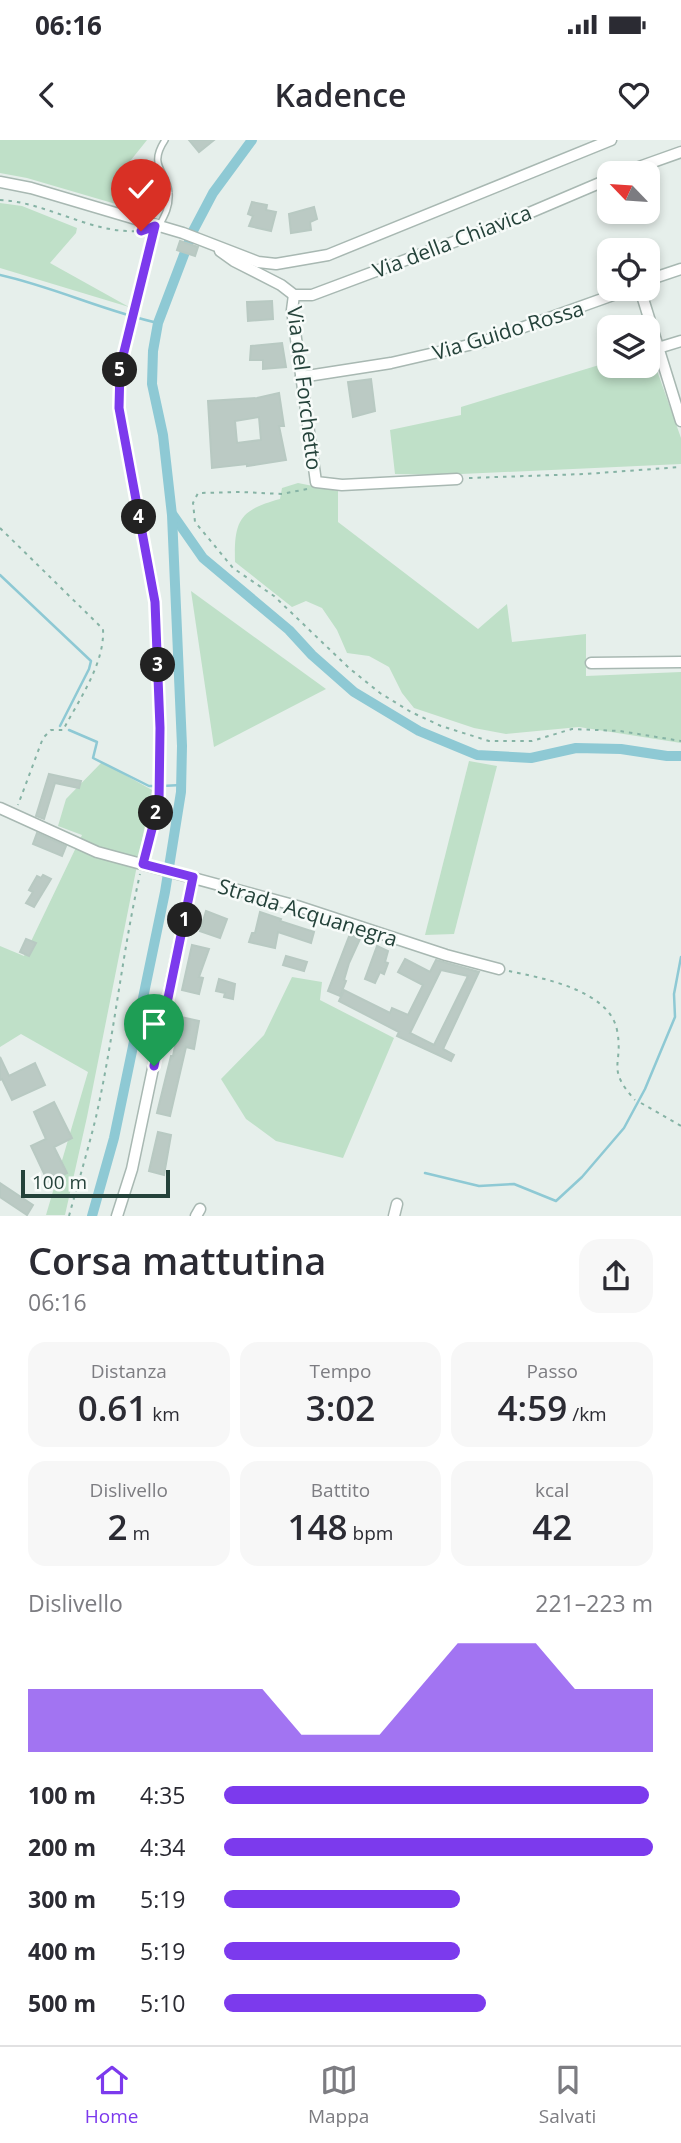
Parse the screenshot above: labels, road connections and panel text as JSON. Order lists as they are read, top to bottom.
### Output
{
  "streets": {
    "street": [
      "Via della Chiavica",
      "Via Guido Rossa",
      "Via del Forchetto",
      "Strada Acquanegra"
    ]
  },
  "crossings": [
    ["Via della Chiavica", "Via del Forchetto"],
    ["Via Guido Rossa", "Via del Forchetto"]
  ],
  "scale_bar": "100 m",
  "north": "top left",
  "page": {
    "status": "06:16",
    "header": "Kadence",
    "pins": [
      "5",
      "4",
      "3",
      "2",
      "1"
    ],
    "scale": "100 m",
    "heading": ["Corsa mattutina", "06:16"],
    "stats": [
      ["Distanza", "0.61 km"],
      ["Tempo", "3:02"],
      ["Passo", "4:59 /km"],
      ["Dislivello", "2 m"],
      ["Battito", "148 bpm"],
      ["kcal", "42"]
    ],
    "chart": ["Dislivello", "221–223 m"],
    "list": [
      {
        "name": "100 m",
        "note": "4:35"
      },
      {
        "name": "200 m",
        "note": "4:34"
      },
      {
        "name": "300 m",
        "note": "5:19"
      },
      {
        "name": "400 m",
        "note": "5:19"
      },
      {
        "name": "500 m",
        "note": "5:10"
      }
    ],
    "tabs": ["Home", "Mappa", "Salvati"]
  }
}
